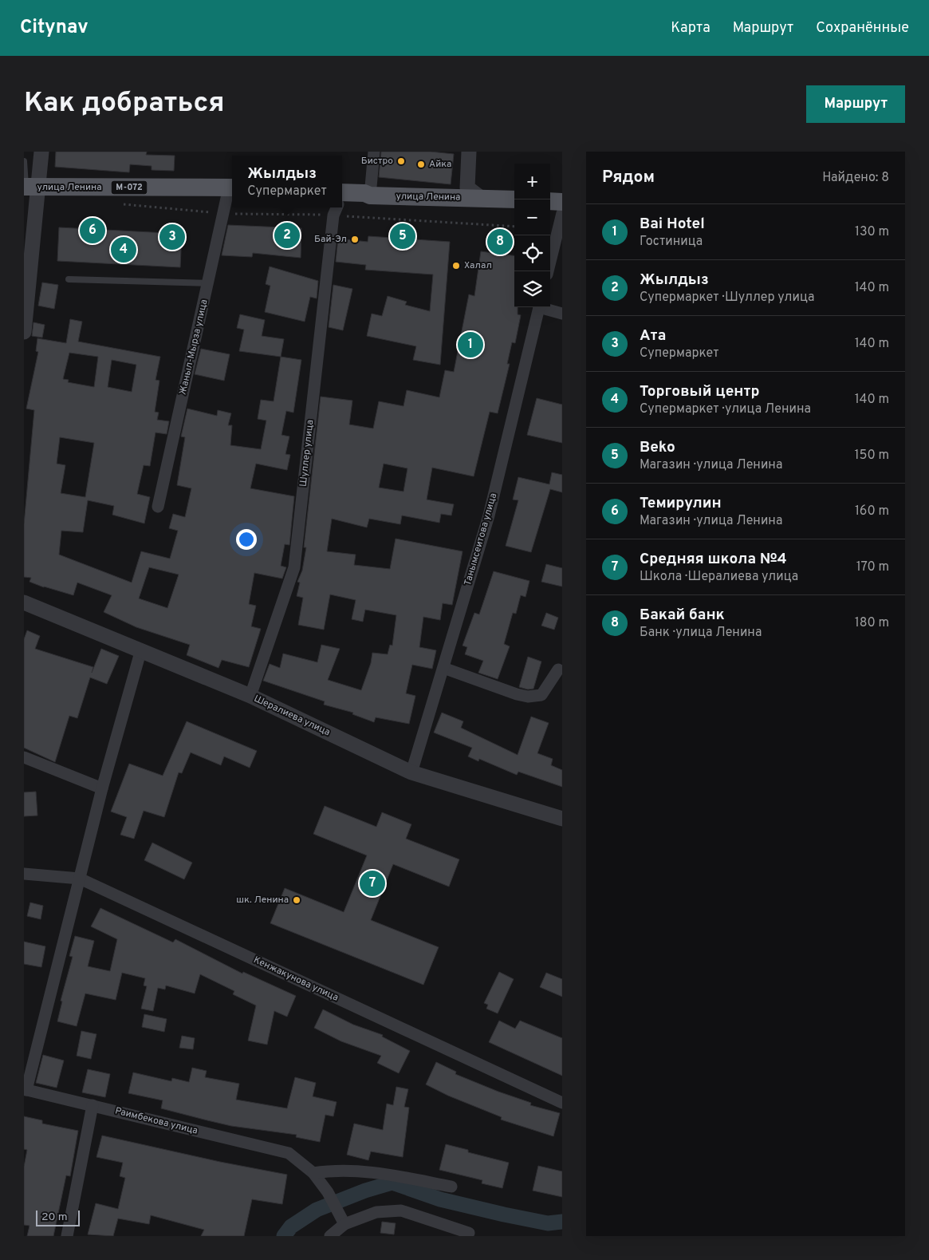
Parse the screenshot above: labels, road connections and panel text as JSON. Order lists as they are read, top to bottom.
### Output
{
  "streets": {
    "main road": ["улица Ленина", "М-072"],
    "street": [
      "Жаныл-Мырза улица",
      "Шуллер улица",
      "Танымсеитова улица",
      "Шералиева улица",
      "Кенжакунова улица",
      "Раимбекова улица"
    ]
  },
  "crossings": [
    ["улица Ленина", "Жаныл-Мырза улица"],
    ["Шуллер улица", "Шералиева улица"],
    ["Танымсеитова улица", "Шералиева улица"]
  ],
  "places": [
    "Бистро",
    "Айка",
    "Бай-Эл",
    "Халал",
    "шк. Ленина"
  ],
  "scale_bar": "20 m",
  "page": {
    "header": "Citynav",
    "nav": ["Карта", "Маршрут", "Сохранённые"],
    "buttons": "Маршрут",
    "title": "Как добраться",
    "heading": ["Рядом", "Найдено: 8"],
    "popup": ["Жылдыз", "Супермаркет"],
    "map_buttons": ["+", "−"],
    "list": [
      {
        "mark": "1",
        "name": "Bai Hotel",
        "note": "Гостиница",
        "value": "130 m"
      },
      {
        "mark": "2",
        "name": "Жылдыз",
        "note": "Супермаркет · Шуллер улица",
        "value": "140 m"
      },
      {
        "mark": "3",
        "name": "Ата",
        "note": "Супермаркет",
        "value": "140 m"
      },
      {
        "mark": "4",
        "name": "Торговый центр",
        "note": "Супермаркет · улица Ленина",
        "value": "140 m"
      },
      {
        "mark": "5",
        "name": "Beko",
        "note": "Магазин · улица Ленина",
        "value": "150 m"
      },
      {
        "mark": "6",
        "name": "Темирулин",
        "note": "Магазин · улица Ленина",
        "value": "160 m"
      },
      {
        "mark": "7",
        "name": "Средняя школа №4",
        "note": "Школа · Шералиева улица",
        "value": "170 m"
      },
      {
        "mark": "8",
        "name": "Бакай банк",
        "note": "Банк · улица Ленина",
        "value": "180 m"
      }
    ],
    "pins": [
      "6",
      "2",
      "5",
      "3",
      "8",
      "4",
      "1",
      "7"
    ],
    "scale": "20 m"
  }
}
